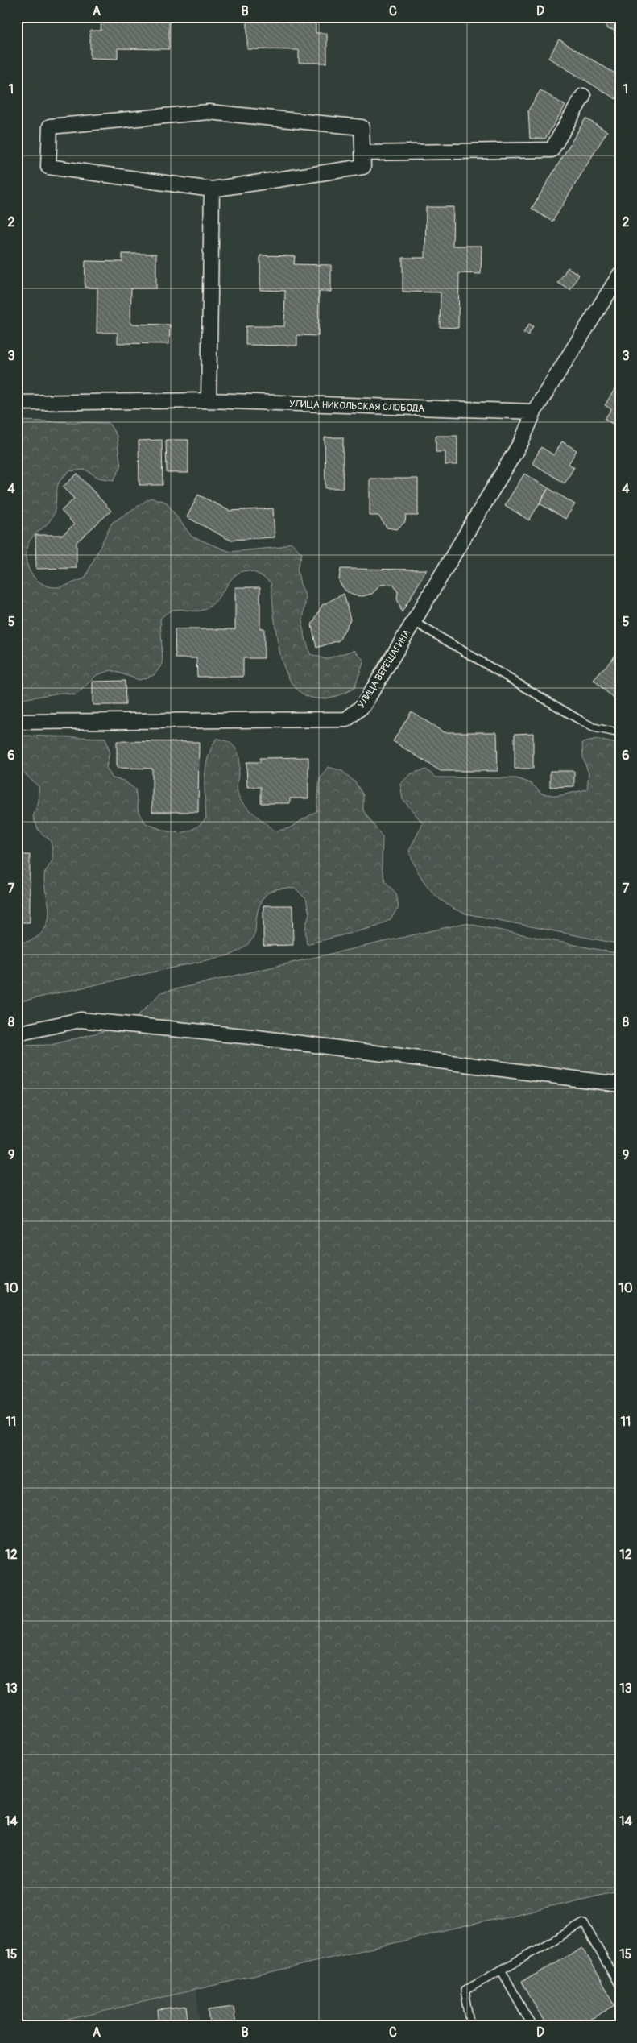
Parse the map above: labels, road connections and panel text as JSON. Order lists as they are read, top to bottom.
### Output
{
  "streets": {
    "street": ["УЛИЦА НИКОЛЬСКАЯ СЛОБОДА", "УЛИЦА ВЕРЕЩАГИНА"]
  },
  "crossings": [
    ["УЛИЦА НИКОЛЬСКАЯ СЛОБОДА", "УЛИЦА ВЕРЕЩАГИНА"]
  ],
  "grid": {
    "columns": [
      "A",
      "B",
      "C",
      "D"
    ],
    "rows": [
      "1",
      "2",
      "3",
      "4",
      "5",
      "6",
      "7",
      "8",
      "9",
      "10",
      "11",
      "12",
      "13",
      "14",
      "15"
    ]
  }
}
